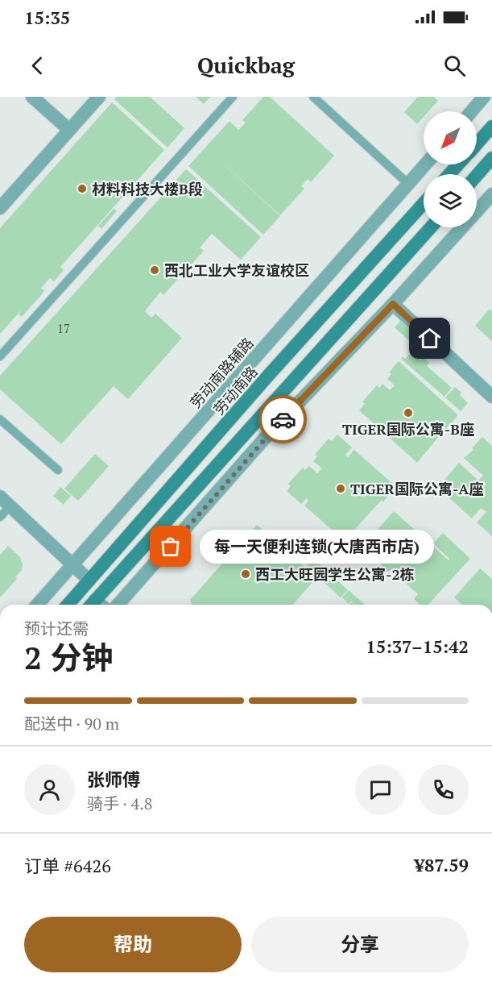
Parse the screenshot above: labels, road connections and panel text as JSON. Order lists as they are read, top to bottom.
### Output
{
  "streets": {
    "main road": ["劳动南路"],
    "street": ["劳动南路辅路"]
  },
  "places": [
    "材料科技大楼B段",
    "西北工业大学友谊校区",
    "TIGER国际公寓-B座",
    "TIGER国际公寓-A座",
    "每一天便利连锁(大唐西市店)",
    "西工大旺园学生公寓-2栋"
  ],
  "house_numbers": ["17"],
  "north": "bottom left",
  "page": {
    "status": "15:35",
    "header": "Quickbag",
    "bubble": "每一天便利连锁(大唐西市店)",
    "heading": ["2 分钟", "预计还需", "15:37–15:42"],
    "panel": [
      "张师傅",
      "骑手 · 4.8",
      "订单 #6426",
      "¥87.59"
    ],
    "bar": "配送中 · 90 m",
    "buttons": ["帮助", "分享"]
  }
}
